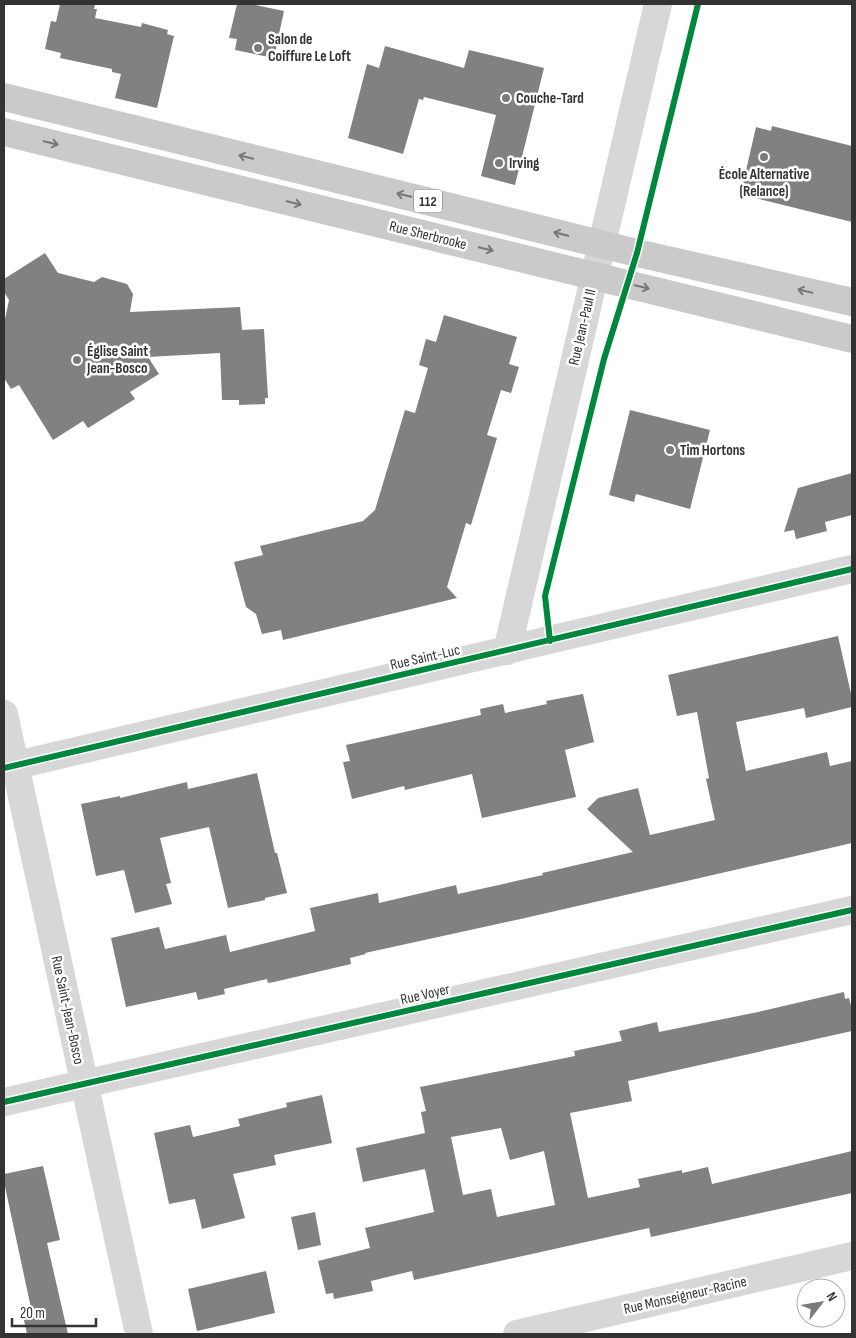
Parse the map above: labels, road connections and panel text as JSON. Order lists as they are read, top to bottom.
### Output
{
  "streets": {
    "main road": ["112", "Rue Sherbrooke"],
    "street": [
      "Rue Jean-Paul II",
      "Rue Saint-Luc",
      "Rue Voyer",
      "Rue Saint-Jean-Bosco",
      "Rue Monseigneur-Racine"
    ]
  },
  "crossings": [
    ["112", "Rue Jean-Paul II"],
    ["Rue Sherbrooke", "Rue Jean-Paul II"],
    ["Rue Jean-Paul II", "Rue Saint-Luc"],
    ["Rue Saint-Luc", "Rue Saint-Jean-Bosco"],
    ["Rue Voyer", "Rue Saint-Jean-Bosco"]
  ],
  "places": [
    "Salon de Coiffure Le Loft",
    "Couche-Tard",
    "École Alternative (Relance)",
    "Irving",
    "Église Saint Jean-Bosco",
    "Tim Hortons"
  ],
  "scale_bar": "20 m",
  "north": "top right"
}
